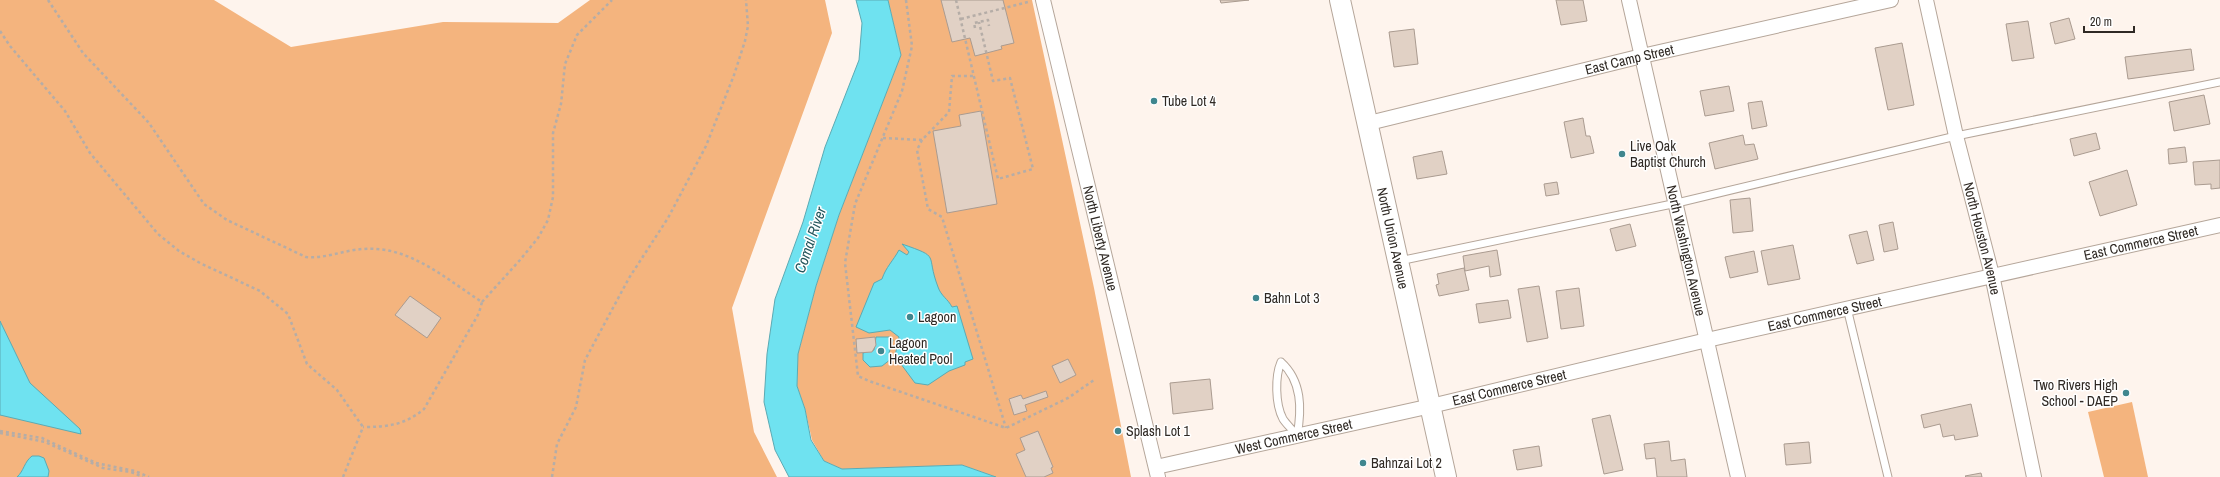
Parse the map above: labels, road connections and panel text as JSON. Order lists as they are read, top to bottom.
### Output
{
  "streets": {
    "street": [
      "East Camp Street",
      "North Liberty Avenue",
      "North Union Avenue",
      "North Houston Avenue",
      "East Commerce Street",
      "North Washington Avenue",
      "West Commerce Street"
    ]
  },
  "crossings": [
    ["East Camp Street", "North Union Avenue"],
    ["East Camp Street", "North Washington Avenue"],
    ["North Liberty Avenue", "West Commerce Street"],
    ["North Union Avenue", "East Commerce Street"],
    ["North Union Avenue", "West Commerce Street"],
    ["North Houston Avenue", "East Commerce Street"],
    ["East Commerce Street", "North Washington Avenue"],
    ["East Commerce Street", "West Commerce Street"]
  ],
  "water": ["Comal River"],
  "places": [
    "Tube Lot 4",
    "Live Oak Baptist Church",
    "Bahn Lot 3",
    "Lagoon",
    "Lagoon Heated Pool",
    "Two Rivers High School - DAEP",
    "Splash Lot 1",
    "Bahnzai Lot 2"
  ],
  "scale_bar": "20 m"
}
